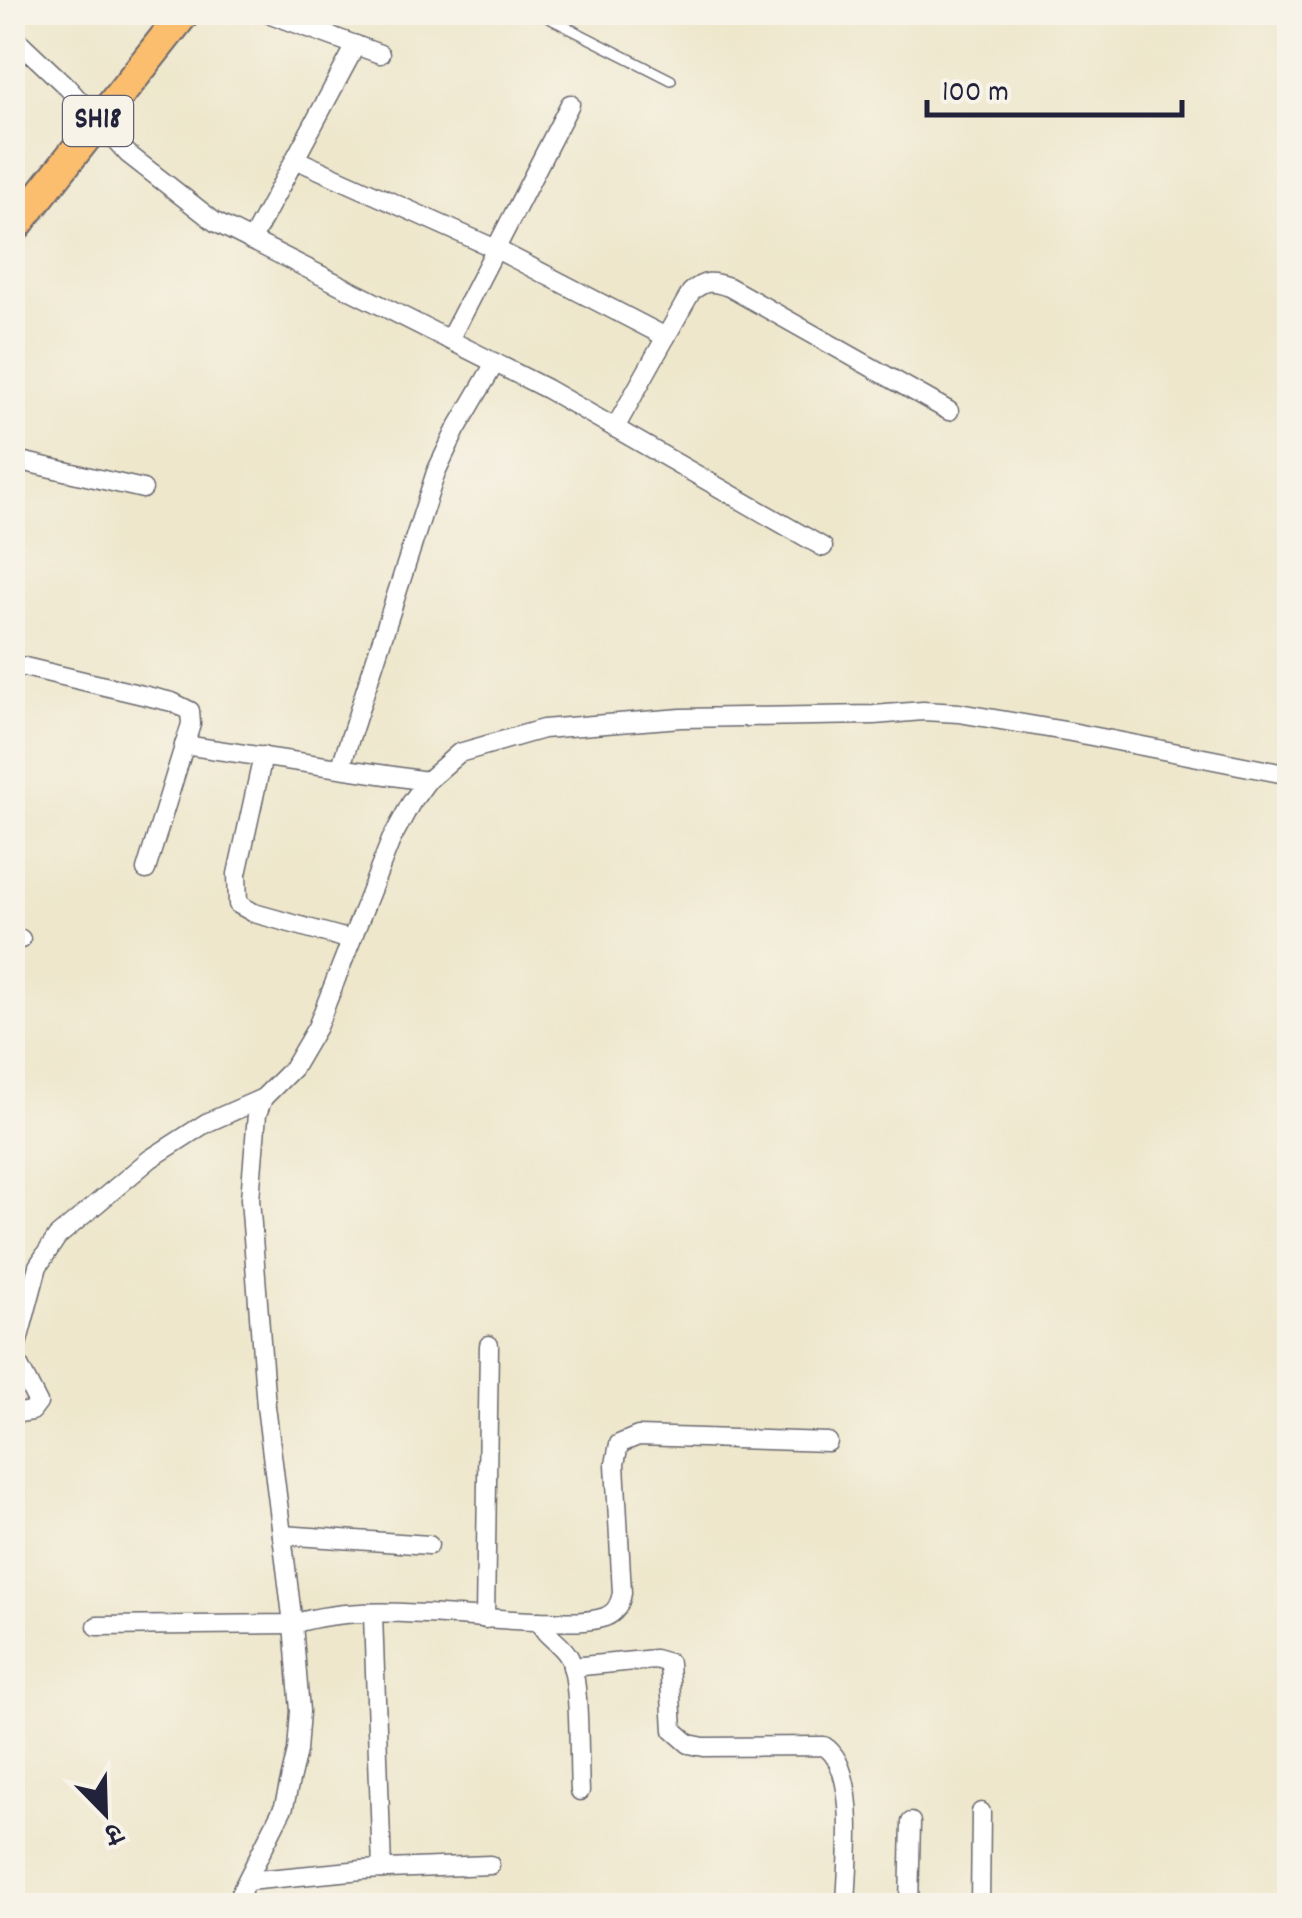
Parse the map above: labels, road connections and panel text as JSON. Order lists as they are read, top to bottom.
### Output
{
  "streets": {
    "main road": ["SH18"]
  },
  "scale_bar": "100 m",
  "north": "bottom right"
}
